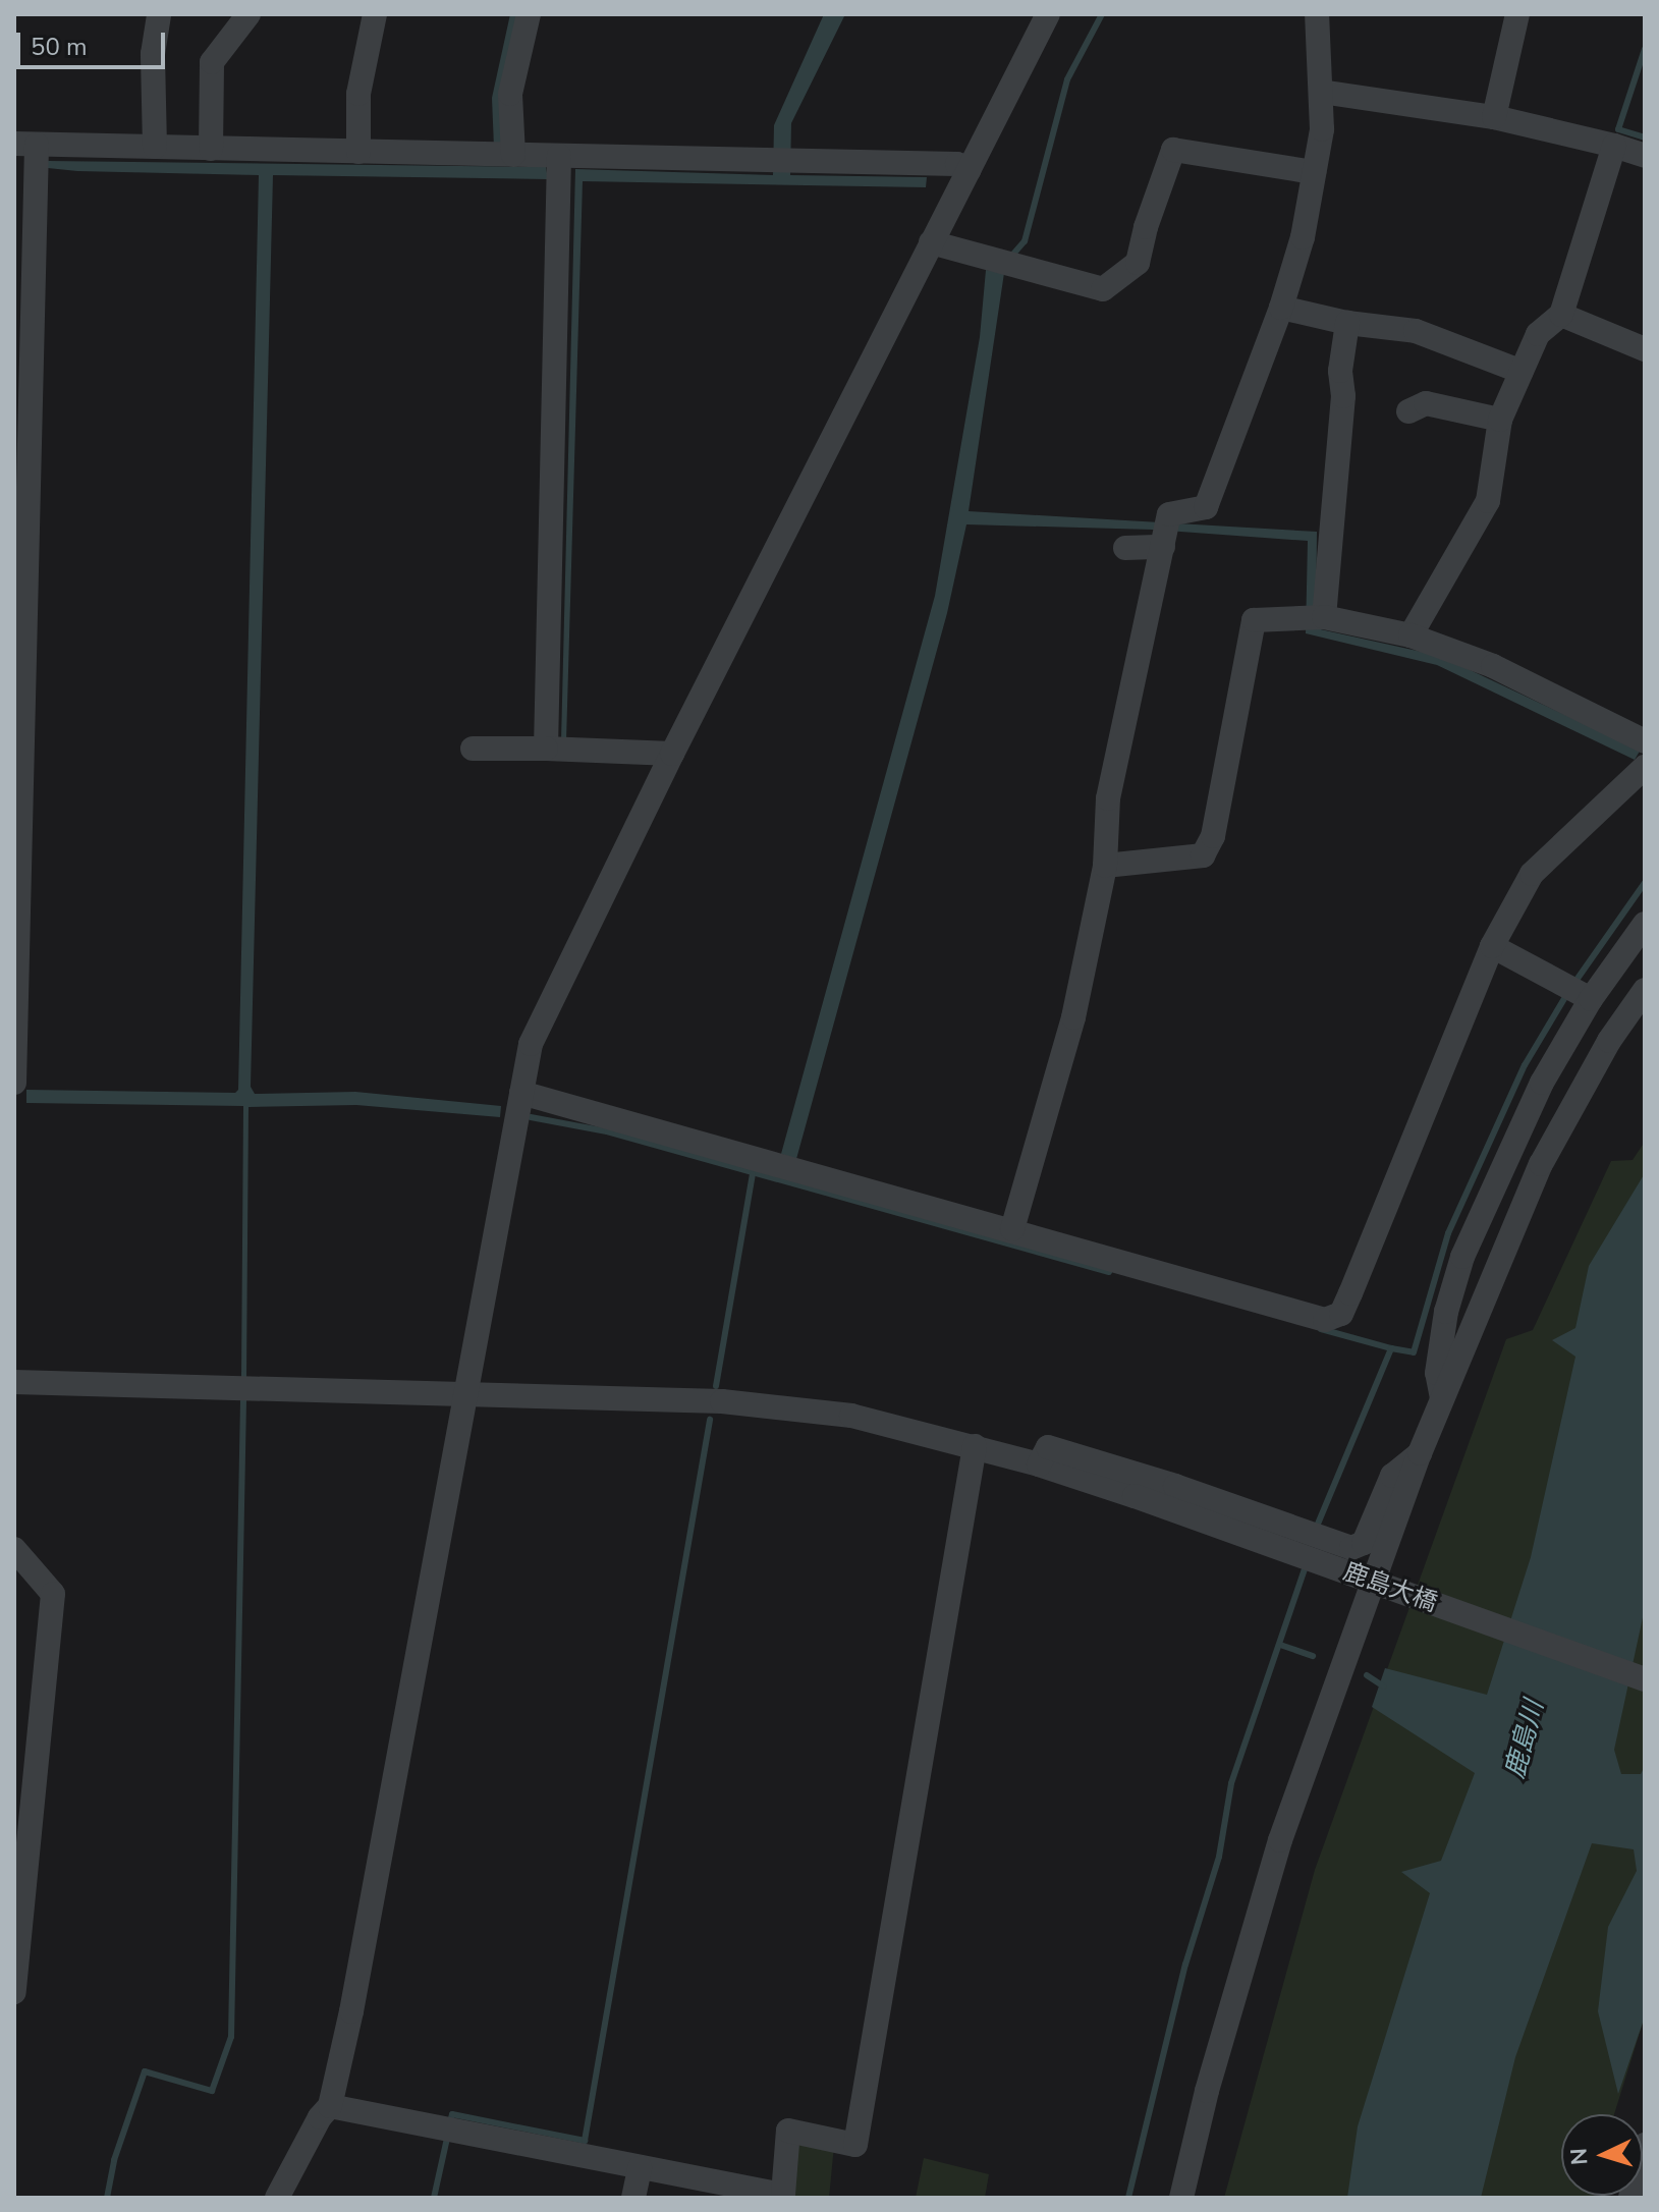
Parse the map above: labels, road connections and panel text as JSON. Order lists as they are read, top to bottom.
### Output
{
  "streets": {
    "street": ["鹿島大橋"]
  },
  "water": ["鹿島川"],
  "scale_bar": "50 m",
  "north": "left"
}
